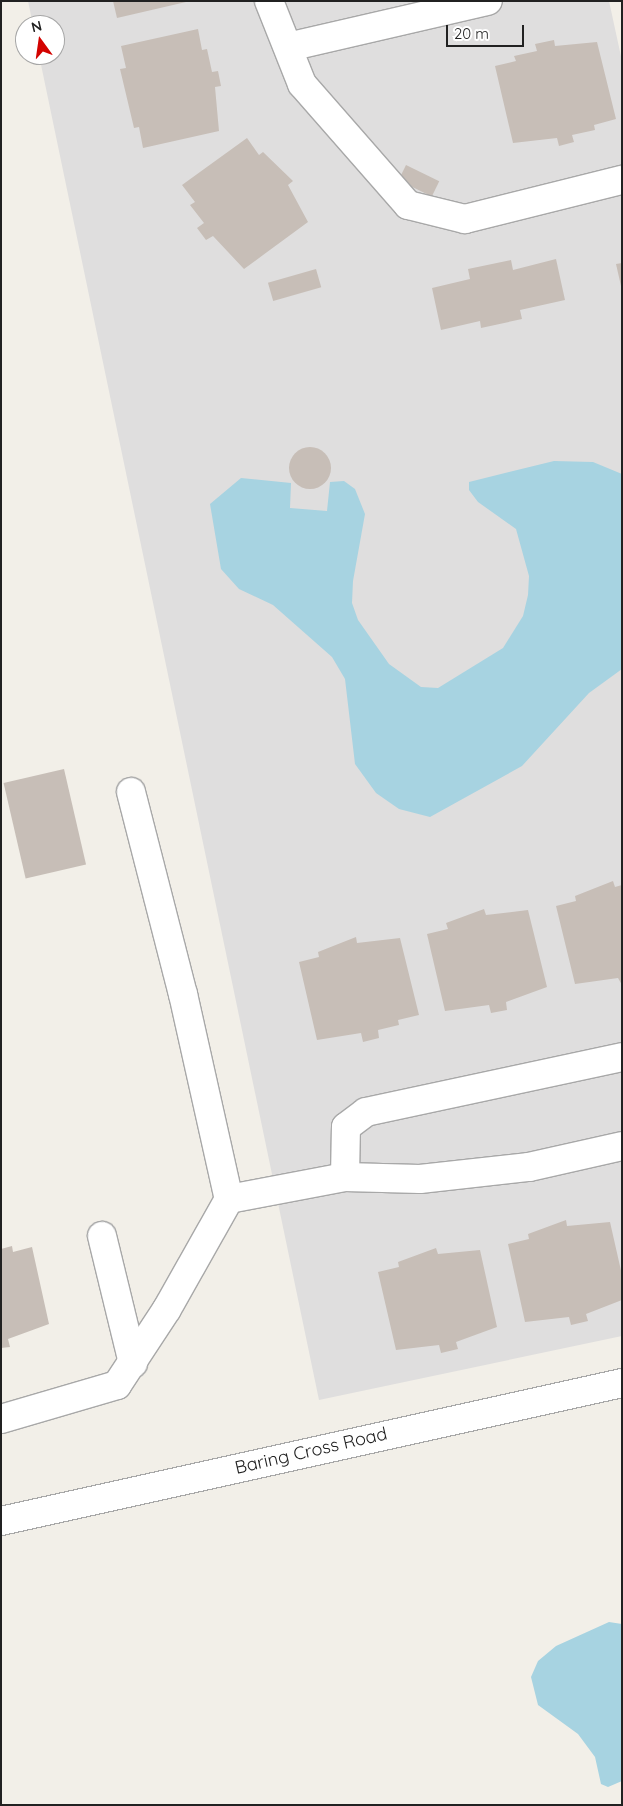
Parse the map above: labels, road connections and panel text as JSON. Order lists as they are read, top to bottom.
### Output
{
  "streets": {
    "street": ["Baring Cross Road"]
  },
  "scale_bar": "20 m",
  "north": "top"
}
